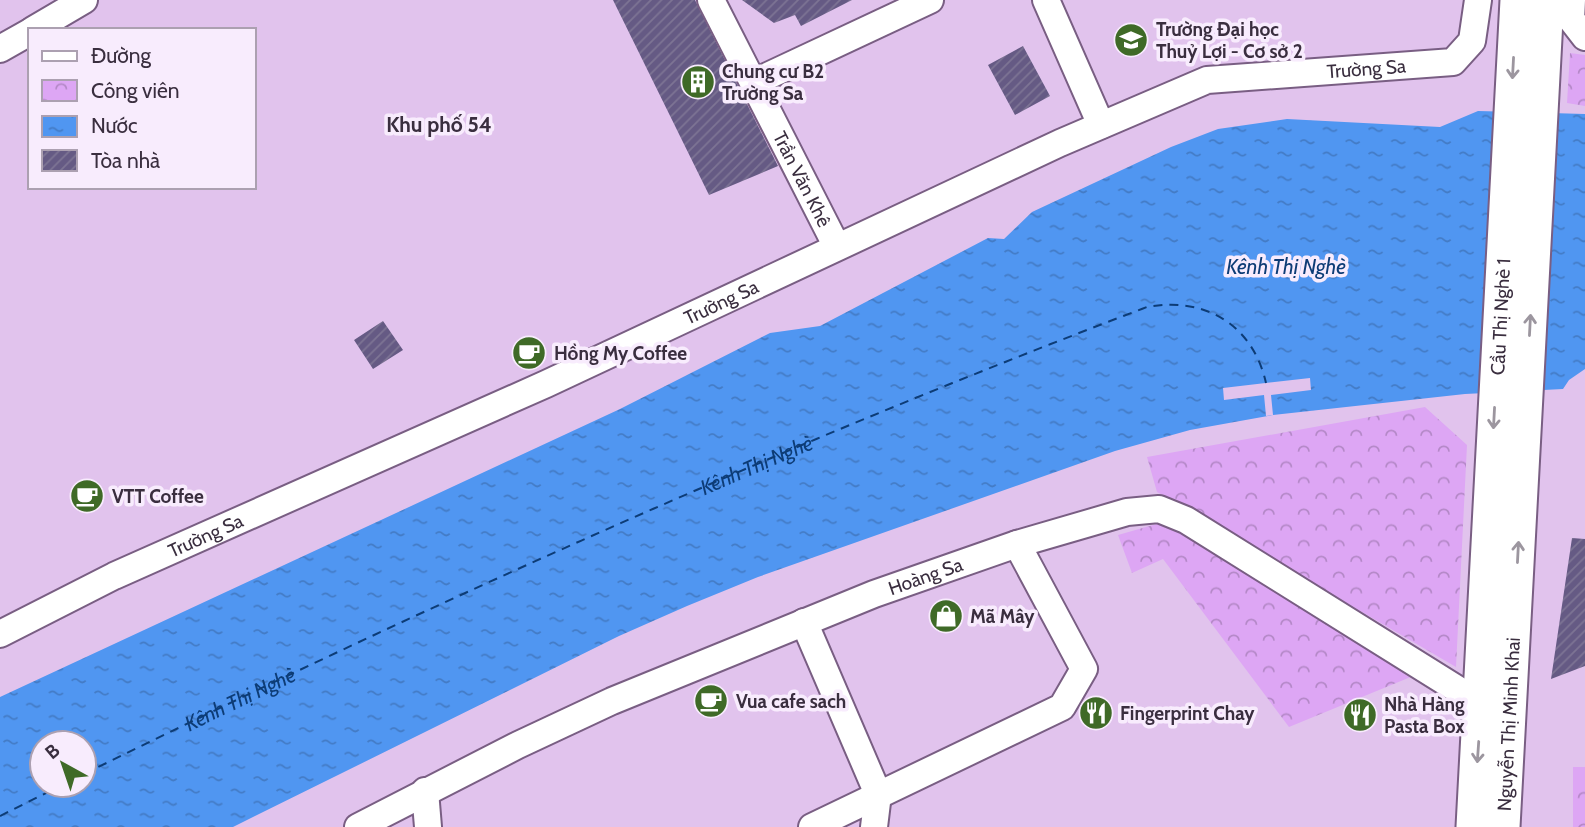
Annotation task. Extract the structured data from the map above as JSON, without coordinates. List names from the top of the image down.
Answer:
{
  "streets": {
    "main road": ["Cầu Thị Nghè 1", "Nguyễn Thị Minh Khai"],
    "street": ["Trường Sa", "Trần Văn Khê", "Hoàng Sa"]
  },
  "crossings": [
    ["Trường Sa", "Trần Văn Khê"],
    ["Cầu Thị Nghè 1", "Nguyễn Thị Minh Khai"],
    ["Hoàng Sa", "Nguyễn Thị Minh Khai"]
  ],
  "districts": ["Khu phố 54"],
  "water": ["Kênh Thị Nghè"],
  "places": {
    "school or university": ["Trường Đại học Thuỷ Lợi - Cơ sở 2"],
    "building": ["Chung cư B2 Trường Sa"],
    "cafe": ["Hồng My Coffee", "VTT Coffee", "Vua cafe sach"],
    "shop": ["Mã Mây"],
    "restaurant": ["Fingerprint Chay", "Nhà Hàng Pasta Box"]
  },
  "legend": [
    "Đường",
    "Công viên",
    "Nước",
    "Tòa nhà"
  ],
  "north": "top left"
}
